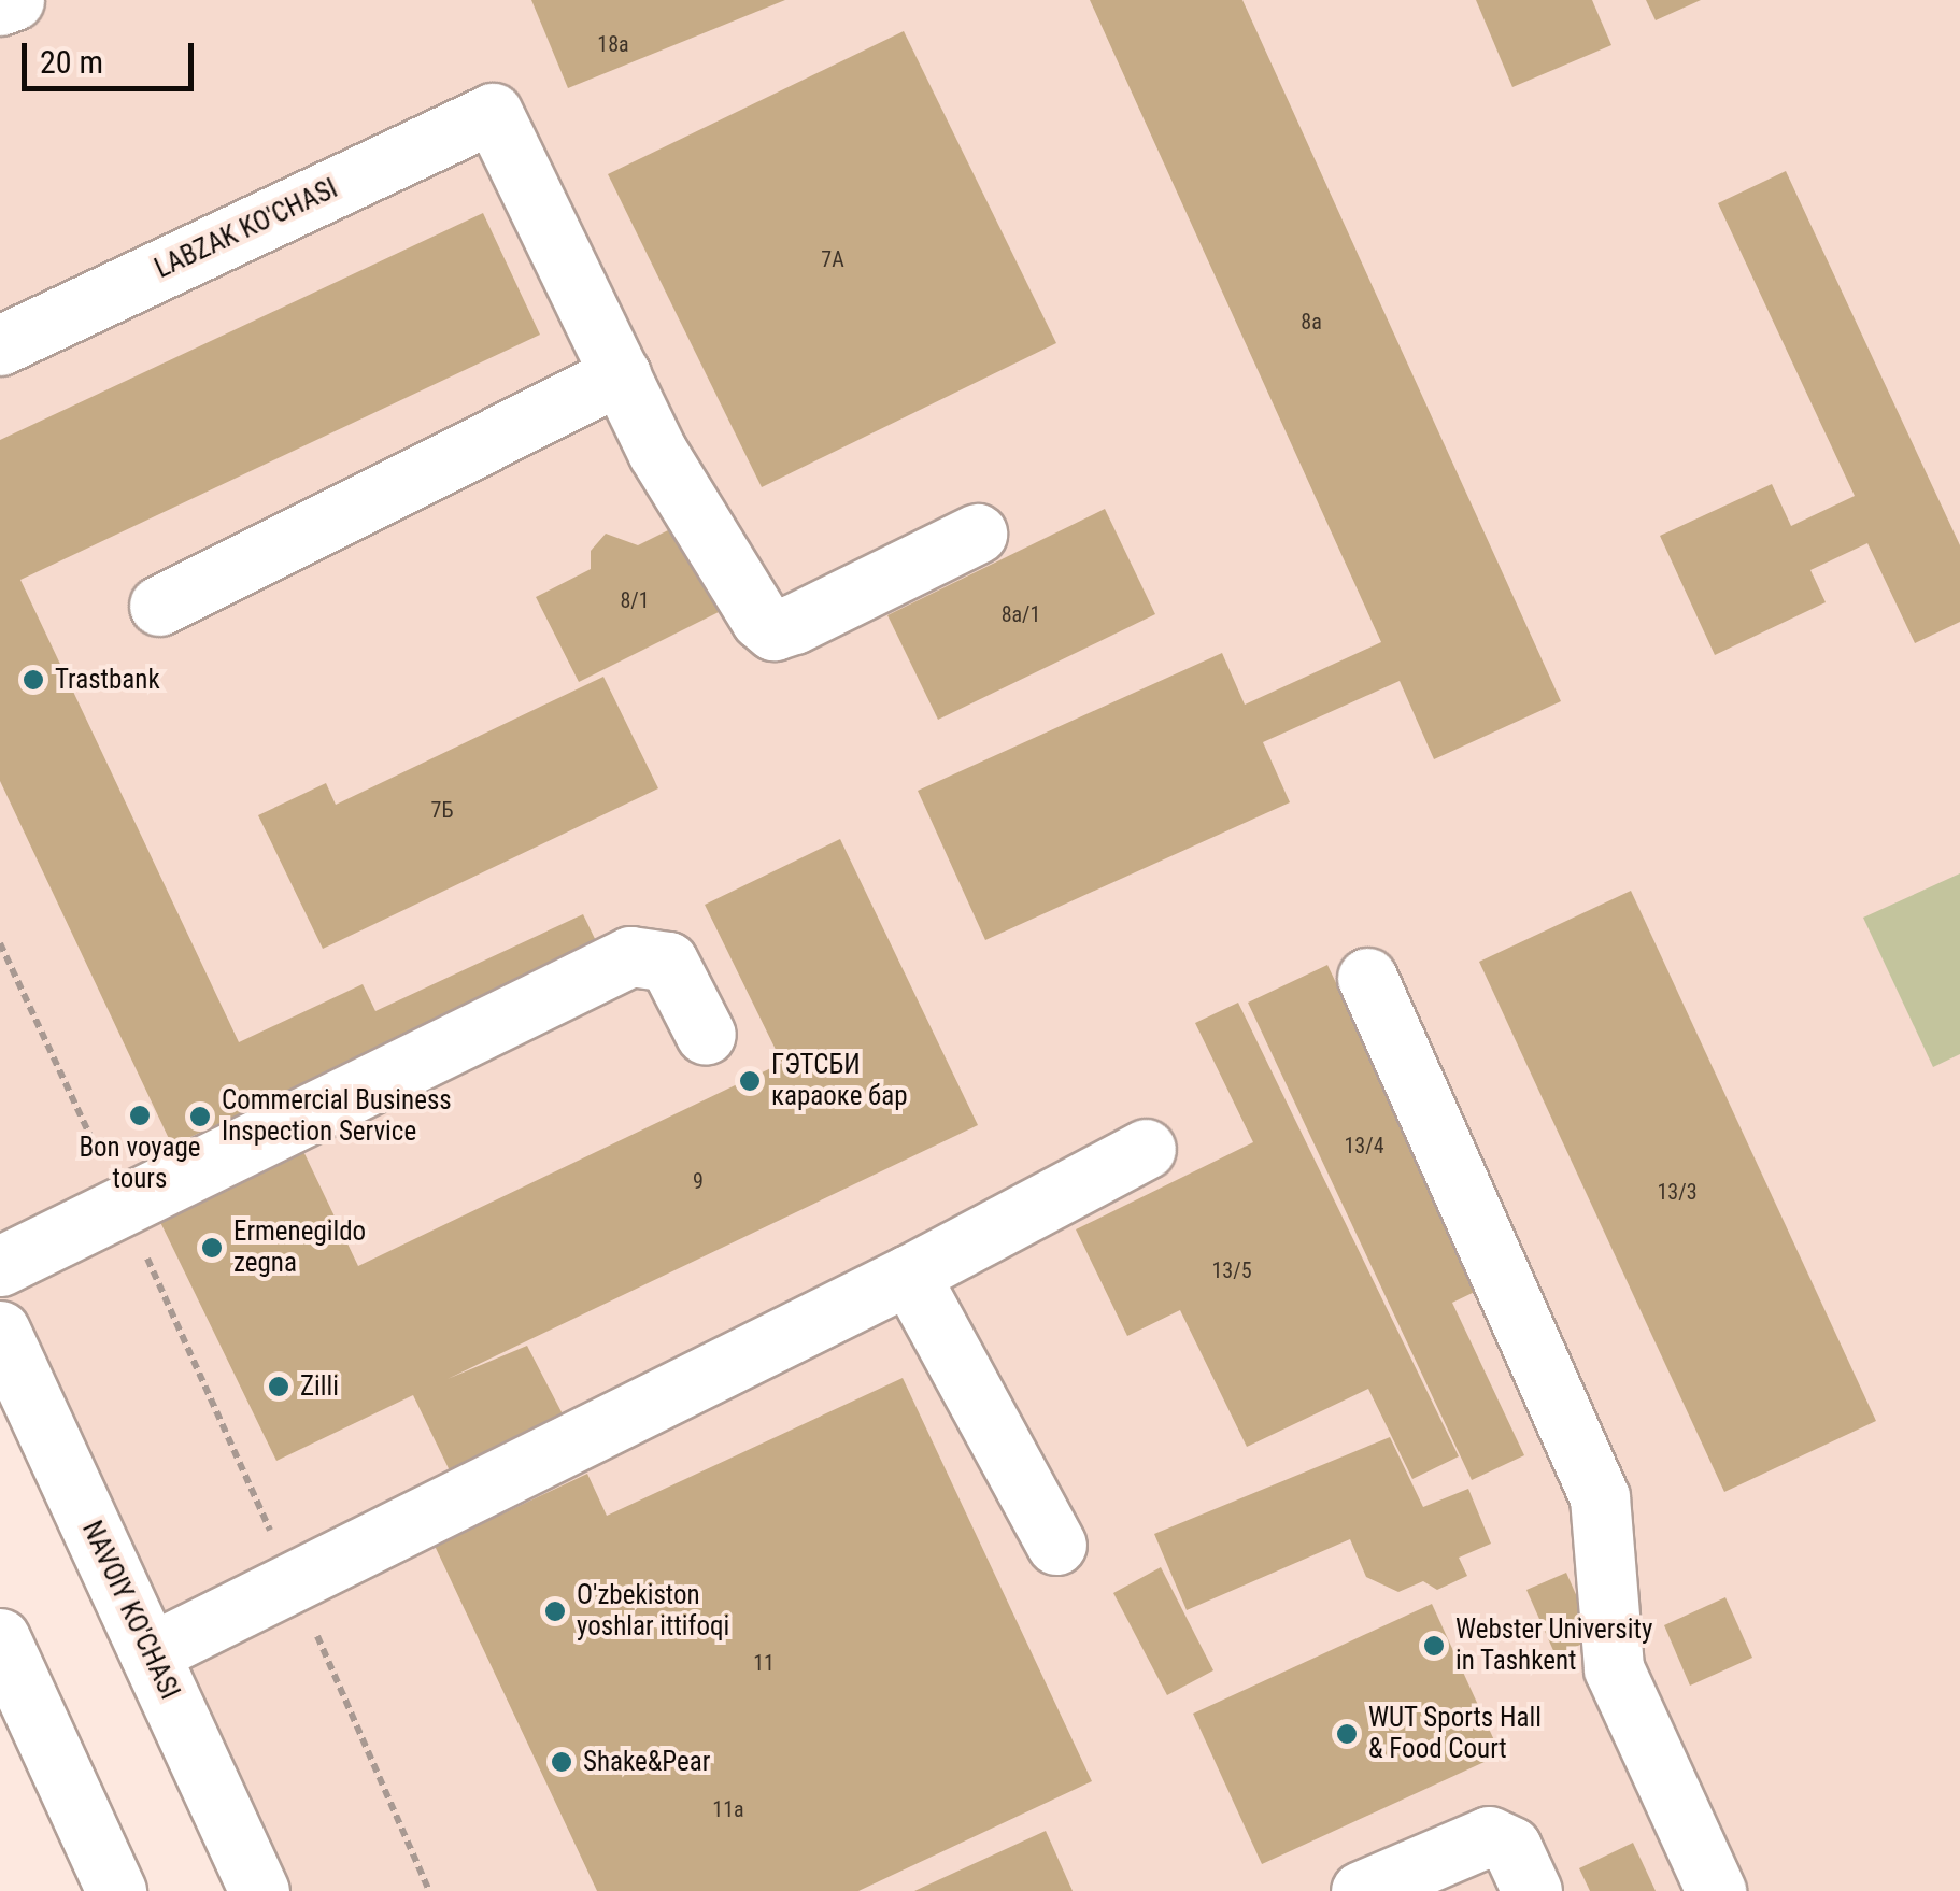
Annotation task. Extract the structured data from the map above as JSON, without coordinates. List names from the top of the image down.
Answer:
{
  "streets": {
    "main road": ["LABZAK KO'CHASI", "NAVOIY KO'CHASI"]
  },
  "places": [
    "Trastbank",
    "ГЭТСБИ караоке бар",
    "Bon voyage tours",
    "Commercial Business Inspection Service",
    "Ermenegildo zegna",
    "Zilli",
    "O'zbekiston yoshlar ittifoqi",
    "Webster University in Tashkent",
    "WUT Sports Hall & Food Court",
    "Shake&Pear"
  ],
  "house_numbers": [
    "18a",
    "7A",
    "8a",
    "8/1",
    "8a/1",
    "7Б",
    "13/4",
    "9",
    "13/3",
    "13/5",
    "11",
    "11а"
  ],
  "scale_bar": "20 m"
}
